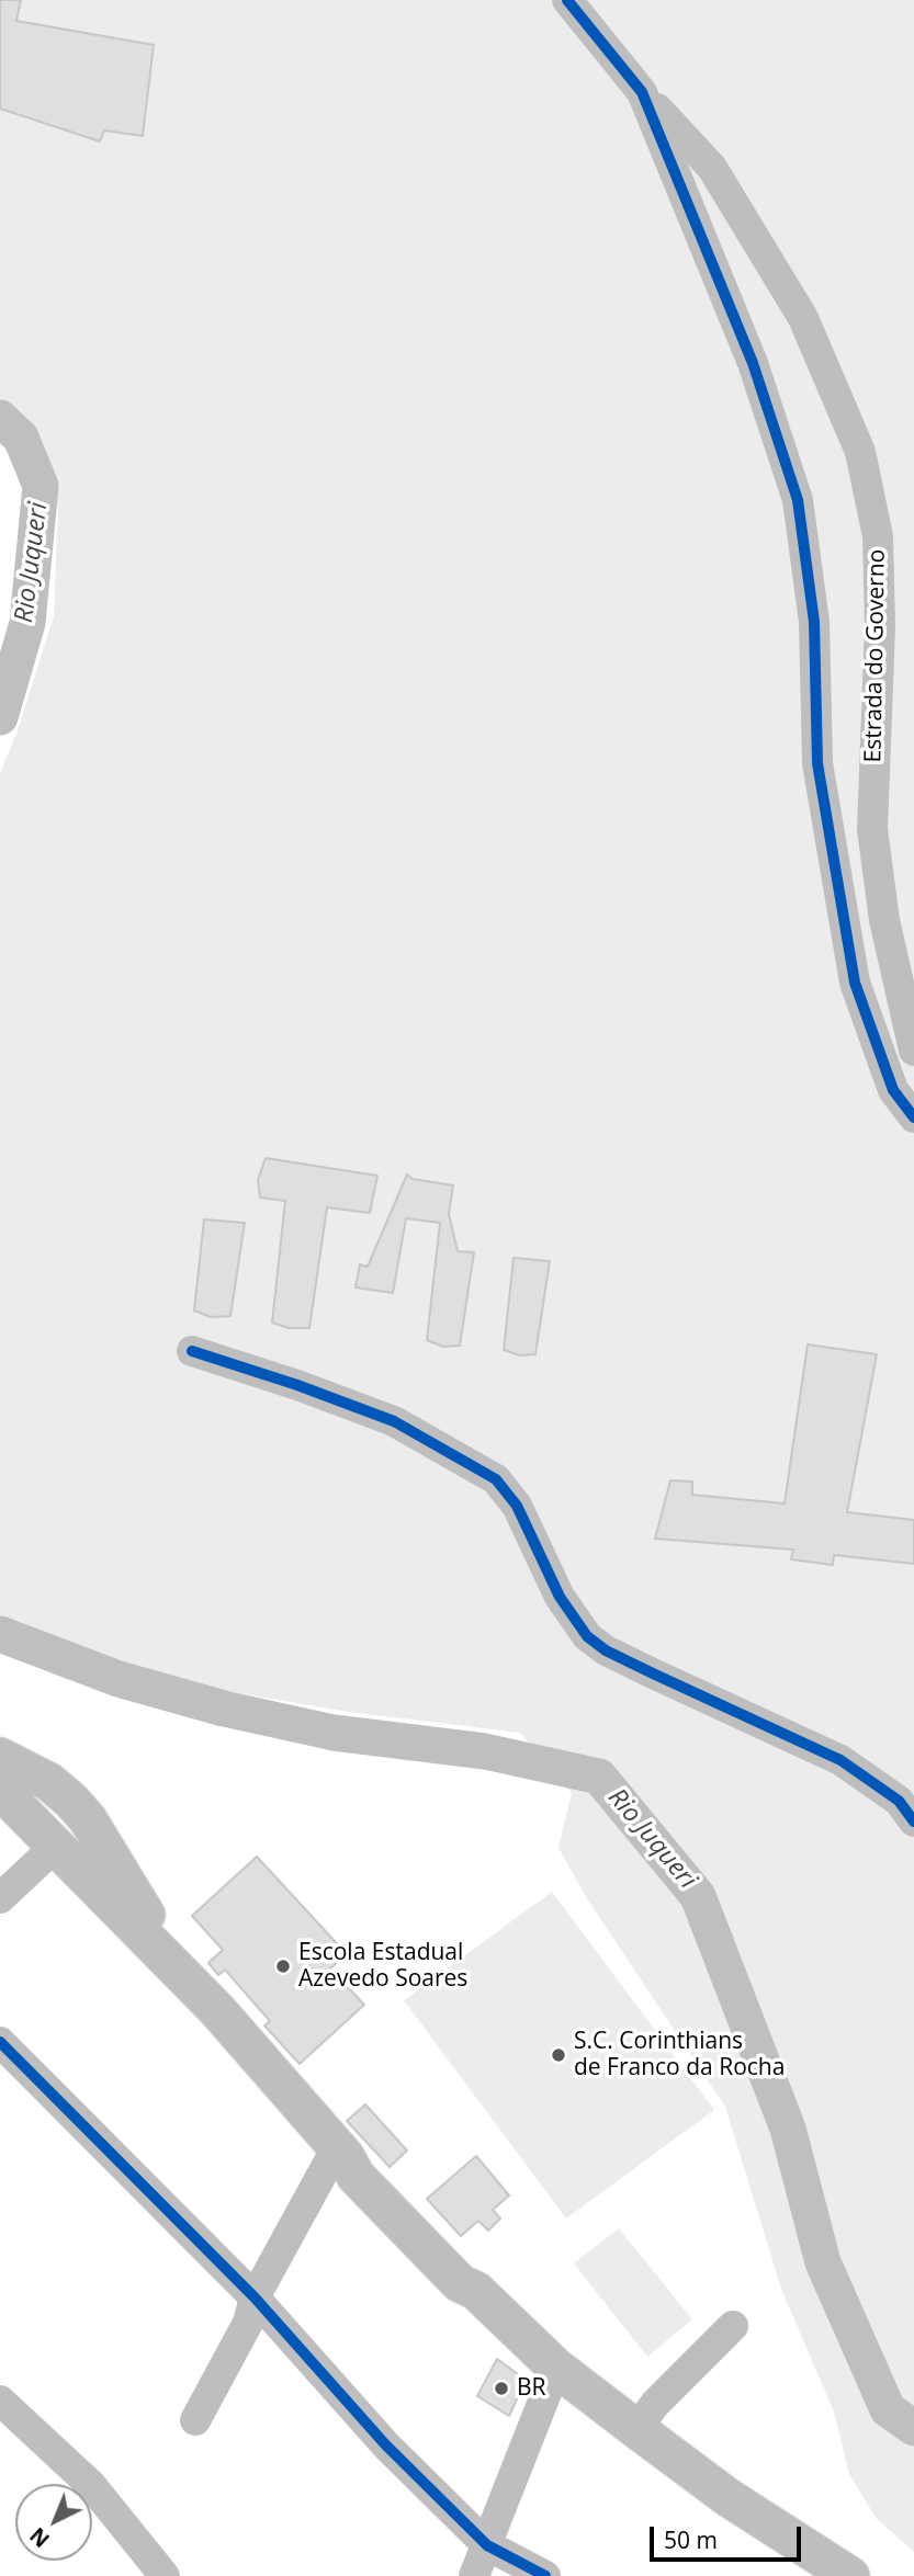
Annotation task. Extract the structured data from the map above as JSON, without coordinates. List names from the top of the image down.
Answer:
{
  "streets": {
    "street": ["Estrada do Governo"]
  },
  "water": ["Rio Juqueri"],
  "places": ["Escola Estadual Azevedo Soares", "S.C. Corinthians de Franco da Rocha", "BR"],
  "scale_bar": "50 m",
  "north": "bottom left"
}
